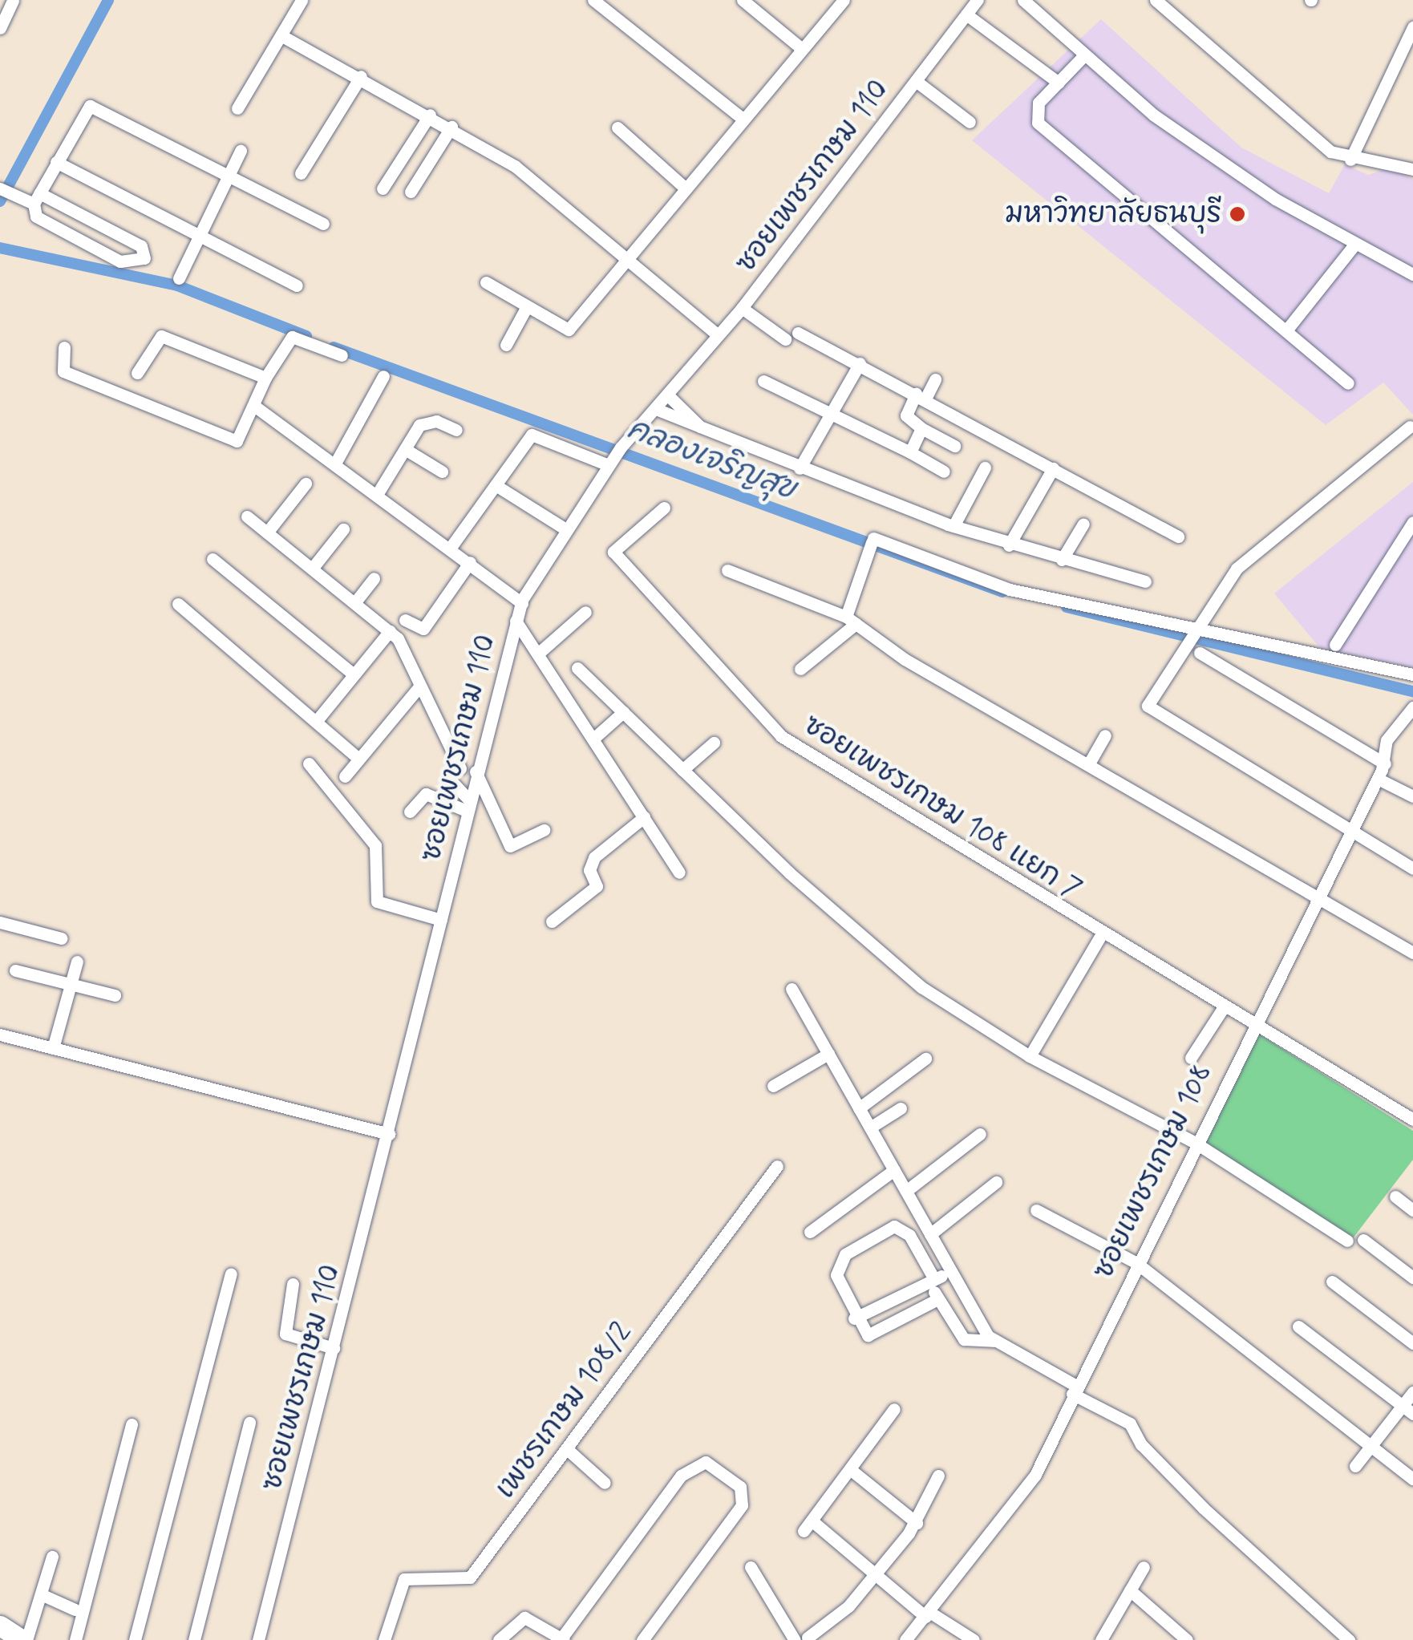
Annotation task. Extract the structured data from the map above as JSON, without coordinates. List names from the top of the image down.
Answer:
{
  "streets": {
    "street": [
      "ซอยเพชรเกษม 110",
      "ซอยเพชรเกษม 108 แยก 7",
      "ซอยเพชรเกษม 108",
      "เพชรเกษม 108/2"
    ]
  },
  "water": ["คลองเจริญสุข"],
  "places": ["มหาวิทยาลัยธนบุรี"]
}
